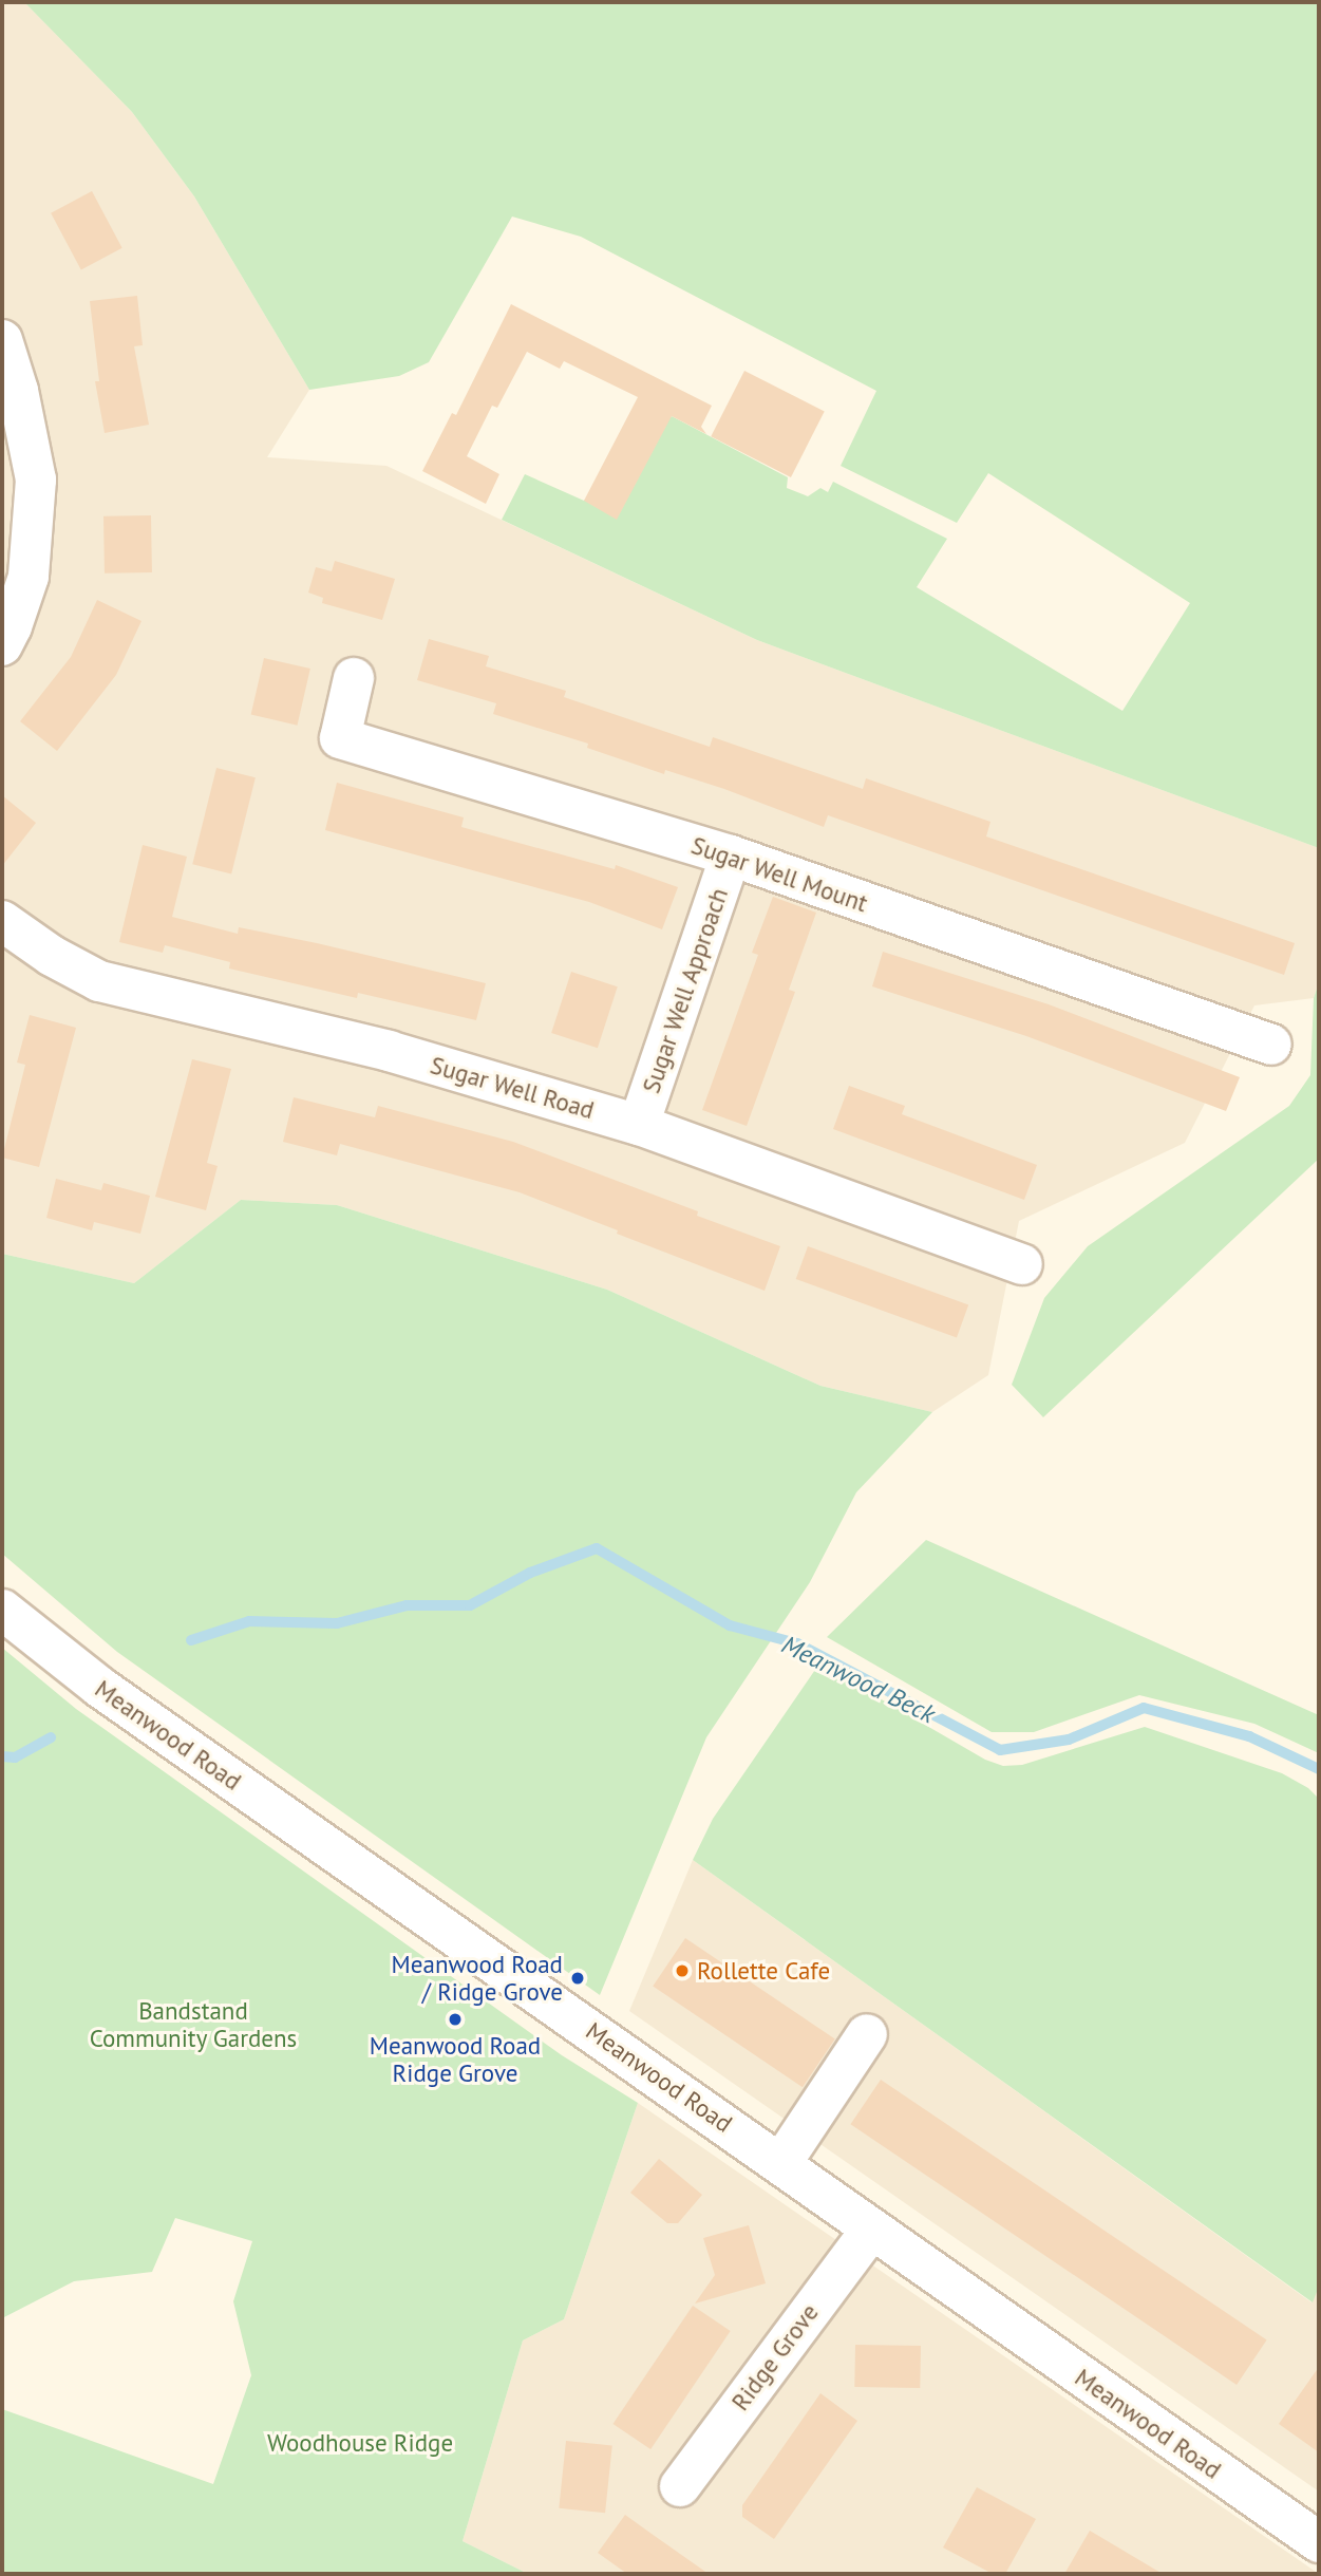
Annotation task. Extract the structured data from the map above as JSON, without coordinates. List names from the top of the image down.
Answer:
{
  "streets": {
    "street": [
      "Sugar Well Mount",
      "Sugar Well Approach",
      "Sugar Well Road",
      "Meanwood Road",
      "Ridge Grove"
    ]
  },
  "crossings": [
    ["Sugar Well Mount", "Sugar Well Approach"],
    ["Sugar Well Approach", "Sugar Well Road"],
    ["Meanwood Road", "Ridge Grove"]
  ],
  "water": ["Meanwood Beck"],
  "parks": ["Bandstand Community Gardens", "Woodhouse Ridge"],
  "places": ["Rollette Cafe", "Meanwood Road / Ridge Grove", "Meanwood Road Ridge Grove"]
}
